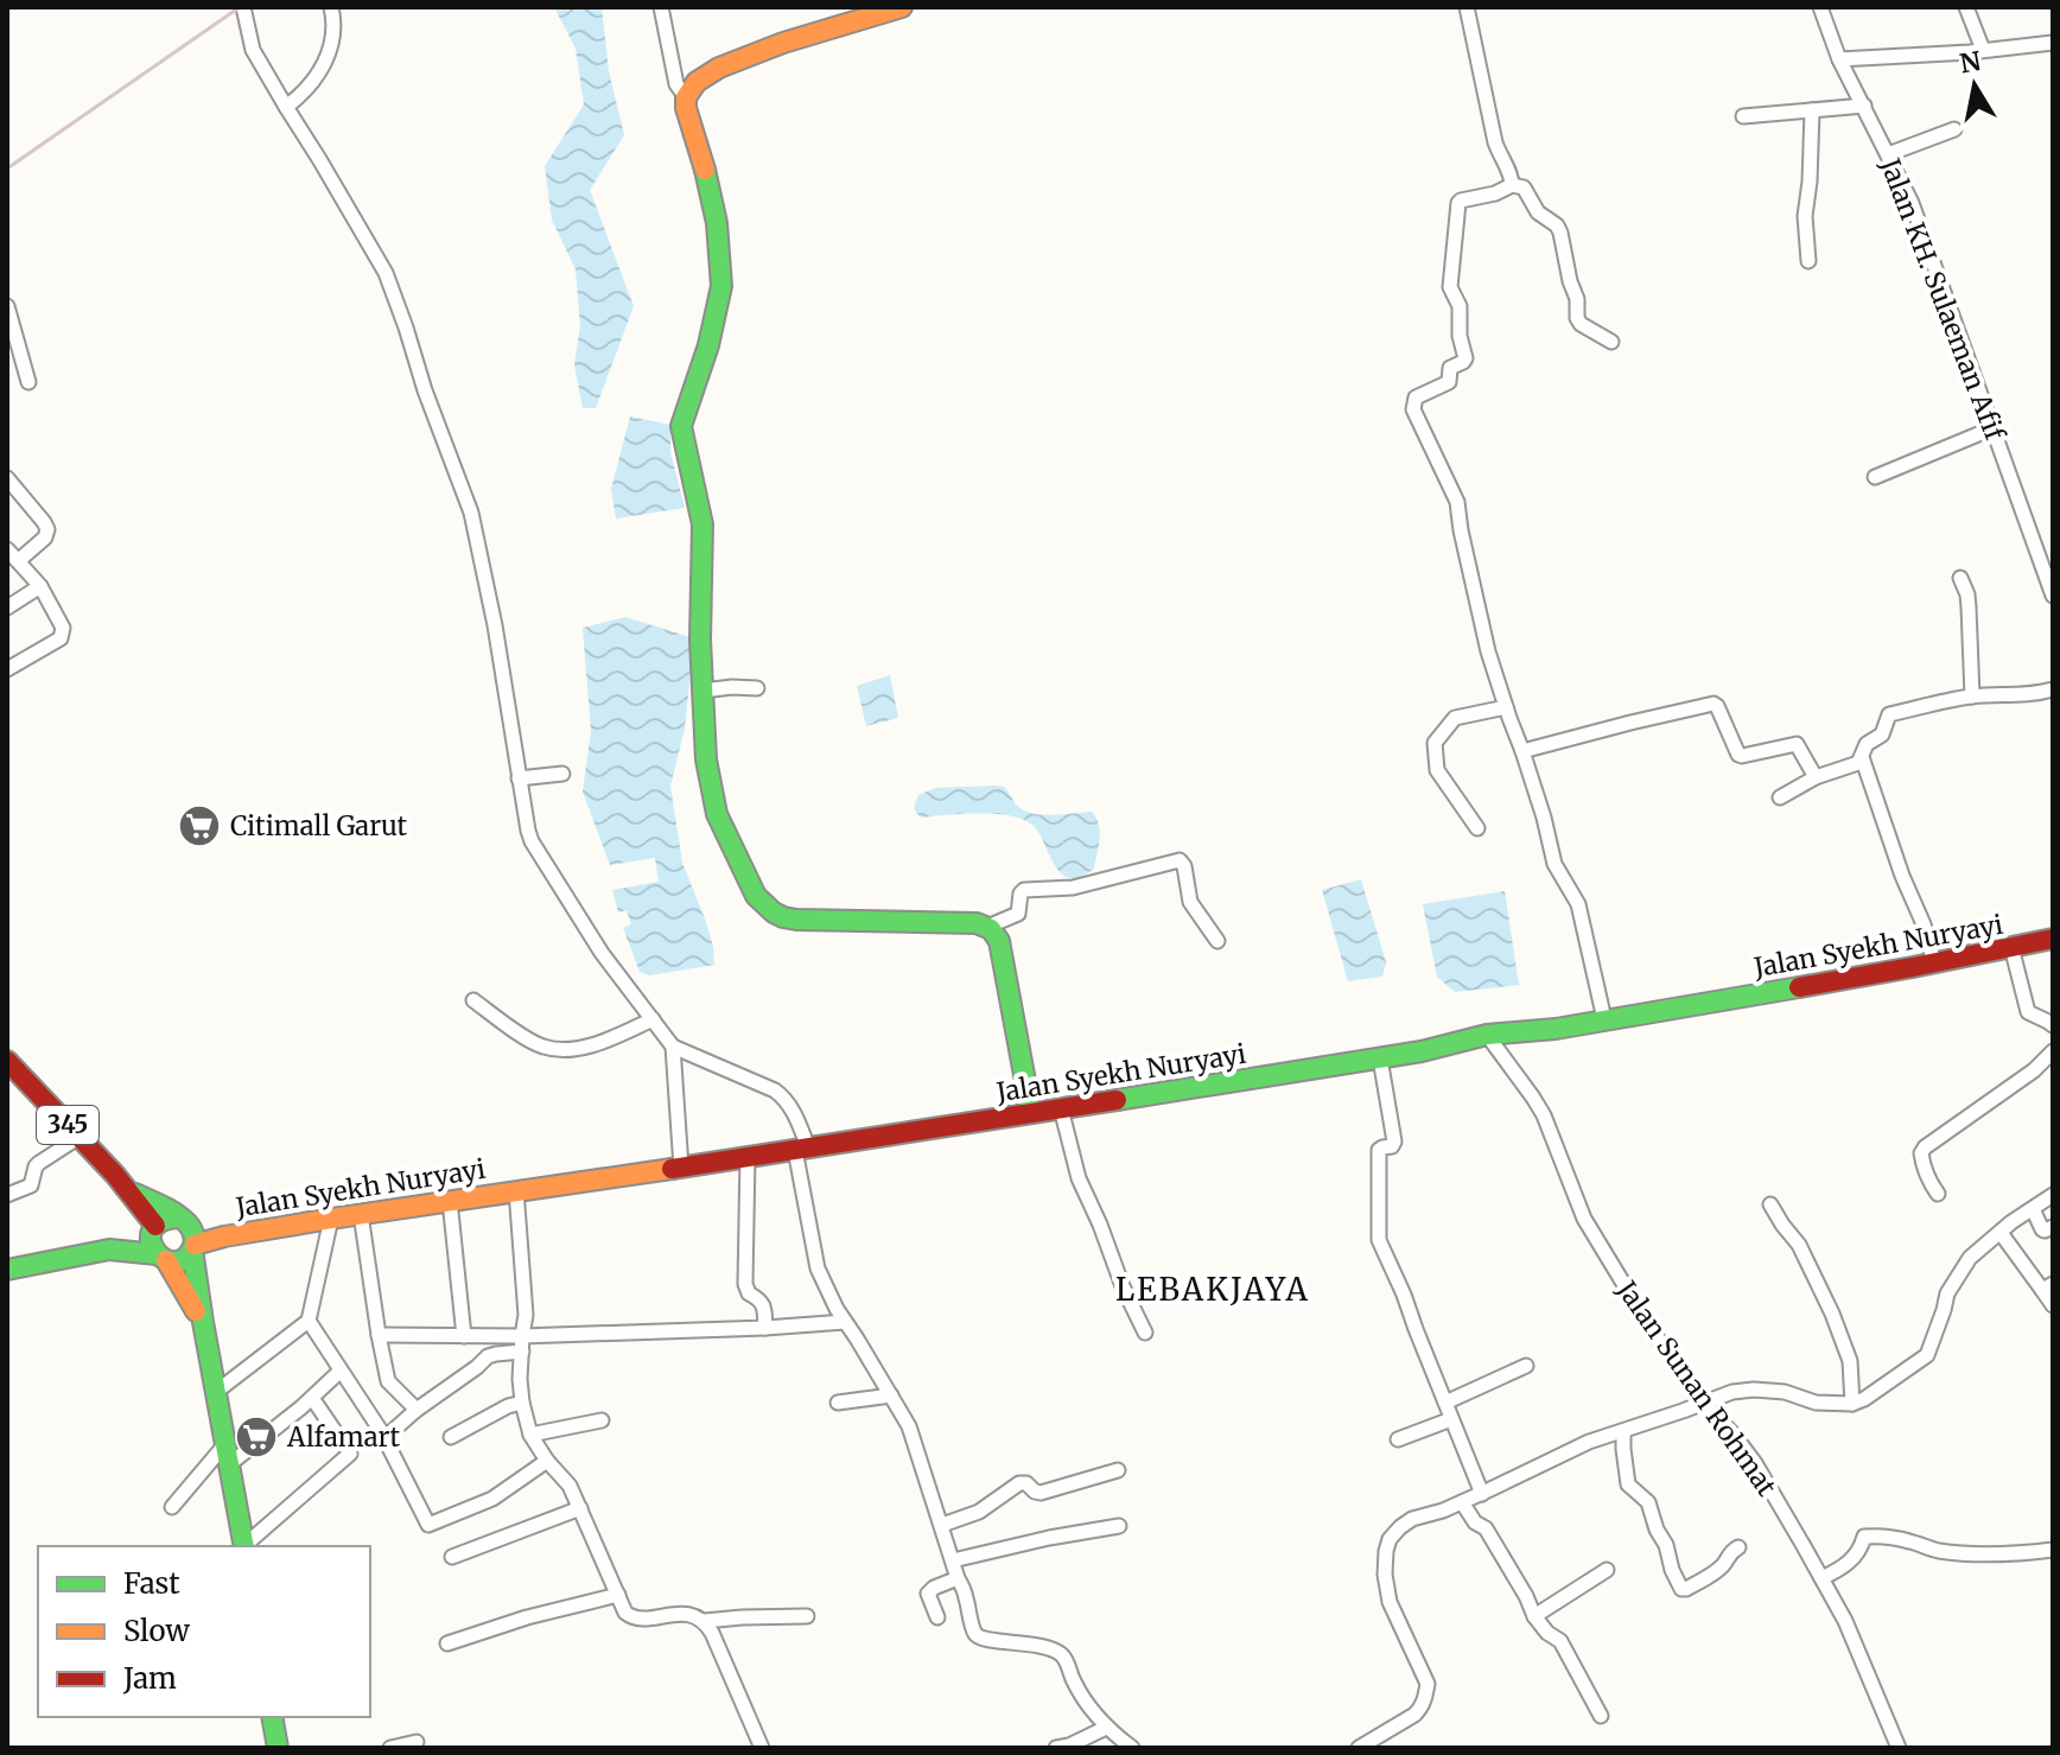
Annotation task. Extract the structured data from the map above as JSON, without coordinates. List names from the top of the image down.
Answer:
{
  "streets": {
    "main road": ["Jalan Syekh Nuryayi", "345"],
    "street": ["Jalan KH. Sulaeman Afif", "Jalan Sunan Rohmat"]
  },
  "crossings": [
    ["Jalan Syekh Nuryayi", "345"],
    ["Jalan Syekh Nuryayi", "Jalan Sunan Rohmat"]
  ],
  "districts": ["LEBAKJAYA"],
  "places": {
    "supermarket": ["Citimall Garut", "Alfamart"]
  },
  "legend": ["Fast", "Slow", "Jam"],
  "north": "top"
}
